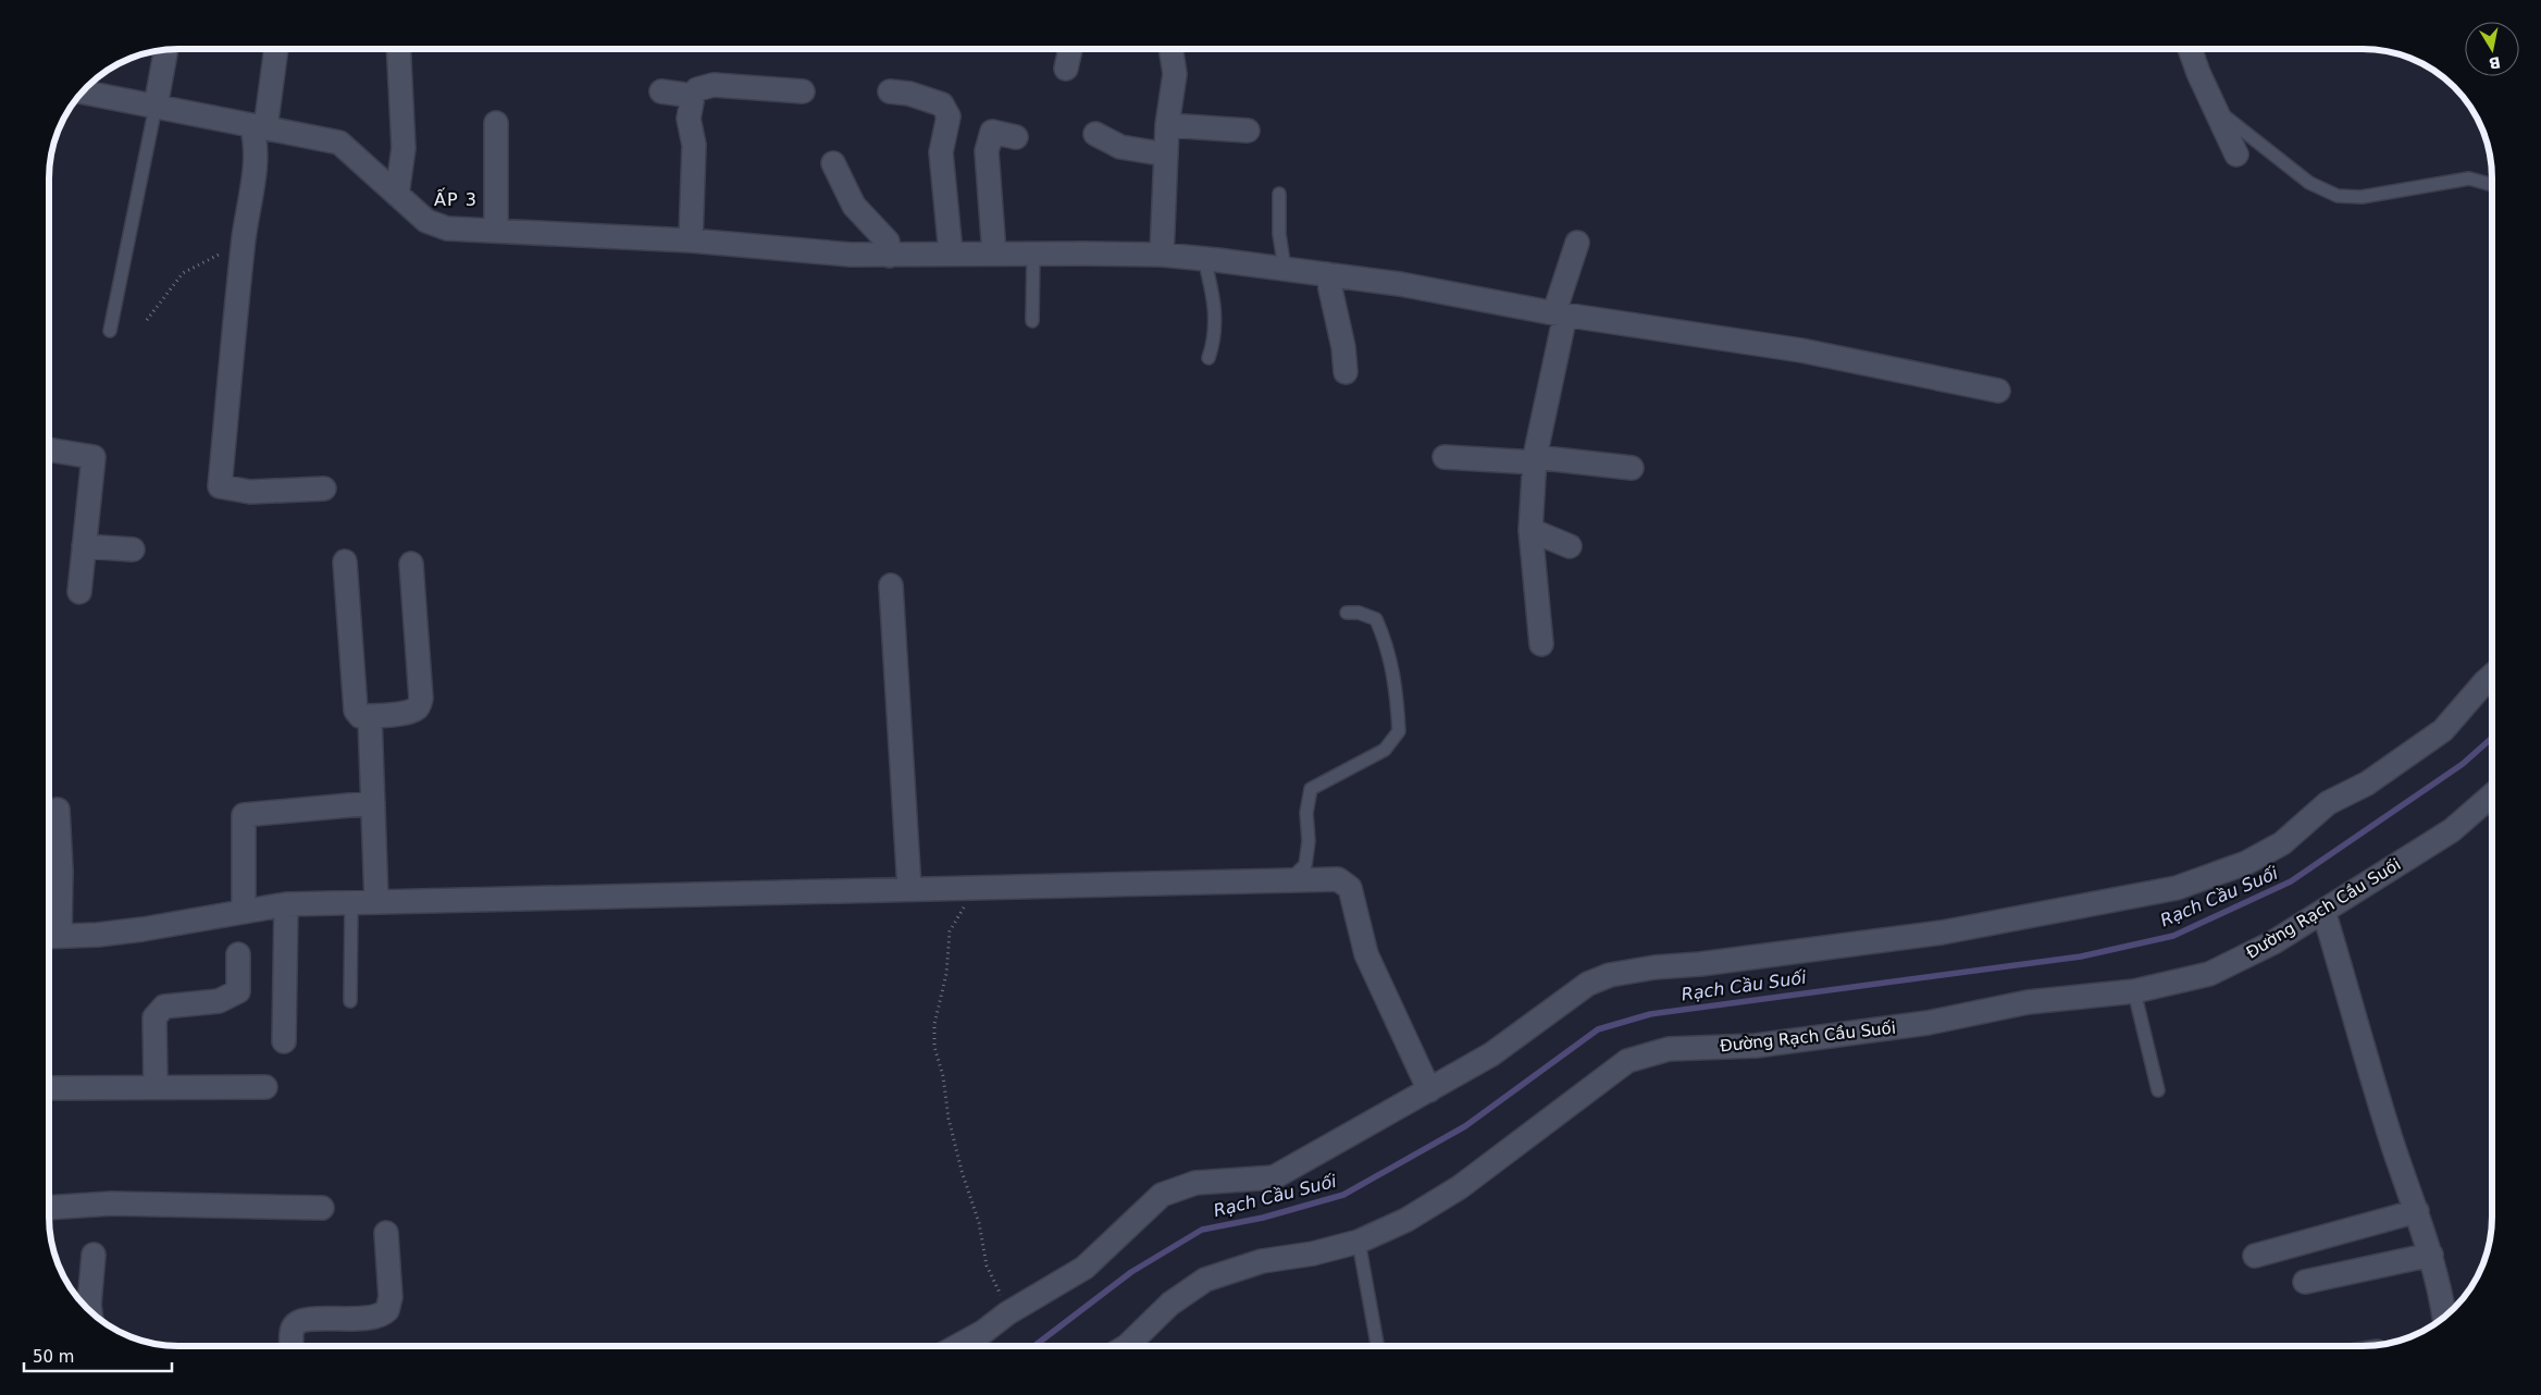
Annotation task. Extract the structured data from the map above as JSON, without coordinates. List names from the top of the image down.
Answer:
{
  "streets": {
    "street": ["Đường Rạch Cầu Suối"]
  },
  "districts": ["ẤP 3"],
  "water": ["Rạch Cầu Suối"],
  "scale_bar": "50 m",
  "north": "bottom"
}
